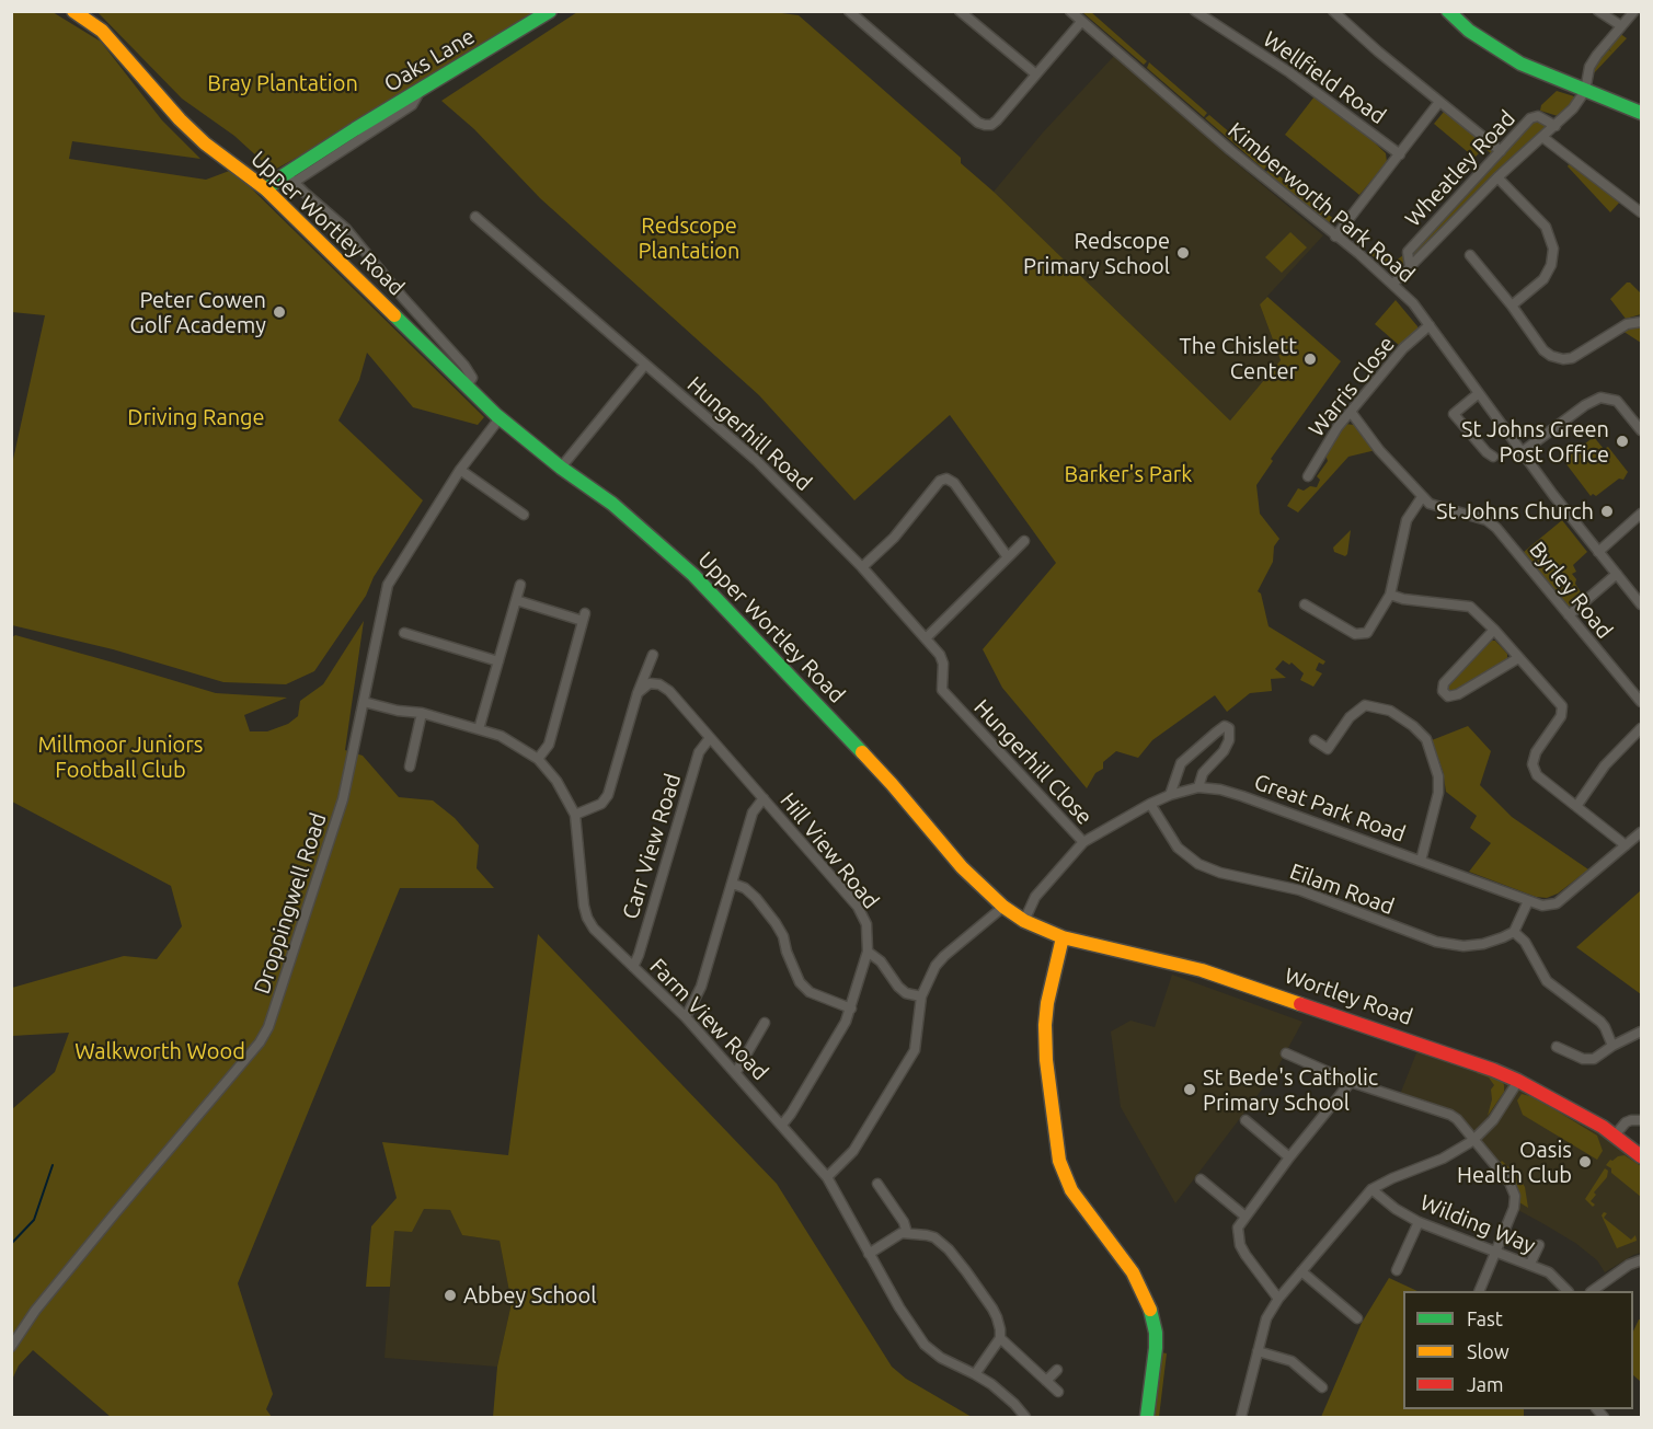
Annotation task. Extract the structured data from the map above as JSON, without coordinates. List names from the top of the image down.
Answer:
{
  "streets": {
    "main road": ["Oaks Lane", "Upper Wortley Road", "Wortley Road"],
    "street": [
      "Wellfield Road",
      "Wheatley Road",
      "Kimberworth Park Road",
      "Warris Close",
      "Hungerhill Road",
      "Byrley Road",
      "Hungerhill Close",
      "Great Park Road",
      "Carr View Road",
      "Hill View Road",
      "Eilam Road",
      "Droppingwell Road",
      "Farm View Road",
      "Wilding Way"
    ]
  },
  "crossings": [
    ["Oaks Lane", "Upper Wortley Road"],
    ["Wheatley Road", "Kimberworth Park Road"],
    ["Kimberworth Park Road", "Warris Close"],
    ["Upper Wortley Road", "Great Park Road"],
    ["Upper Wortley Road", "Droppingwell Road"],
    ["Upper Wortley Road", "Wortley Road"],
    ["Warris Close", "Byrley Road"],
    ["Hungerhill Road", "Hungerhill Close"],
    ["Hungerhill Close", "Great Park Road"],
    ["Great Park Road", "Eilam Road"],
    ["Great Park Road", "Wortley Road"],
    ["Carr View Road", "Hill View Road"],
    ["Carr View Road", "Farm View Road"],
    ["Hill View Road", "Farm View Road"],
    ["Droppingwell Road", "Farm View Road"]
  ],
  "parks": [
    "Bray Plantation",
    "Redscope Plantation",
    "Driving Range",
    "Barker's Park",
    "Millmoor Juniors Football Club",
    "Walkworth Wood"
  ],
  "places": [
    "Redscope Primary School",
    "Peter Cowen Golf Academy",
    "The Chislett Center",
    "St Johns Green Post Office",
    "St Johns Church",
    "St Bede's Catholic Primary School",
    "Oasis Health Club",
    "Abbey School"
  ],
  "legend": ["Fast", "Slow", "Jam"]
}
